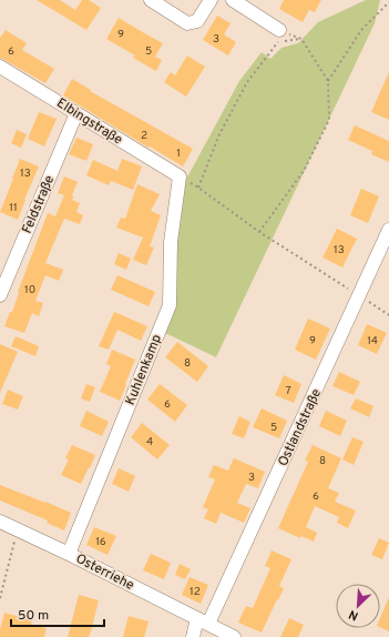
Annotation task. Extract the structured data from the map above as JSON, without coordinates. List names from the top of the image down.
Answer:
{
  "streets": {
    "street": [
      "Elbingstraße",
      "Feldstraße",
      "Kuhlenkamp",
      "Ostlandstraße",
      "Osterriehe"
    ]
  },
  "crossings": [
    ["Elbingstraße", "Feldstraße"],
    ["Elbingstraße", "Kuhlenkamp"],
    ["Kuhlenkamp", "Osterriehe"],
    ["Ostlandstraße", "Osterriehe"]
  ],
  "house_numbers": [
    "9",
    "3",
    "6",
    "5",
    "2",
    "1",
    "13",
    "11",
    "13",
    "10",
    "9",
    "14",
    "8",
    "7",
    "6",
    "5",
    "4",
    "8",
    "3",
    "6",
    "16",
    "12"
  ],
  "scale_bar": "50 m",
  "north": "bottom left"
}
